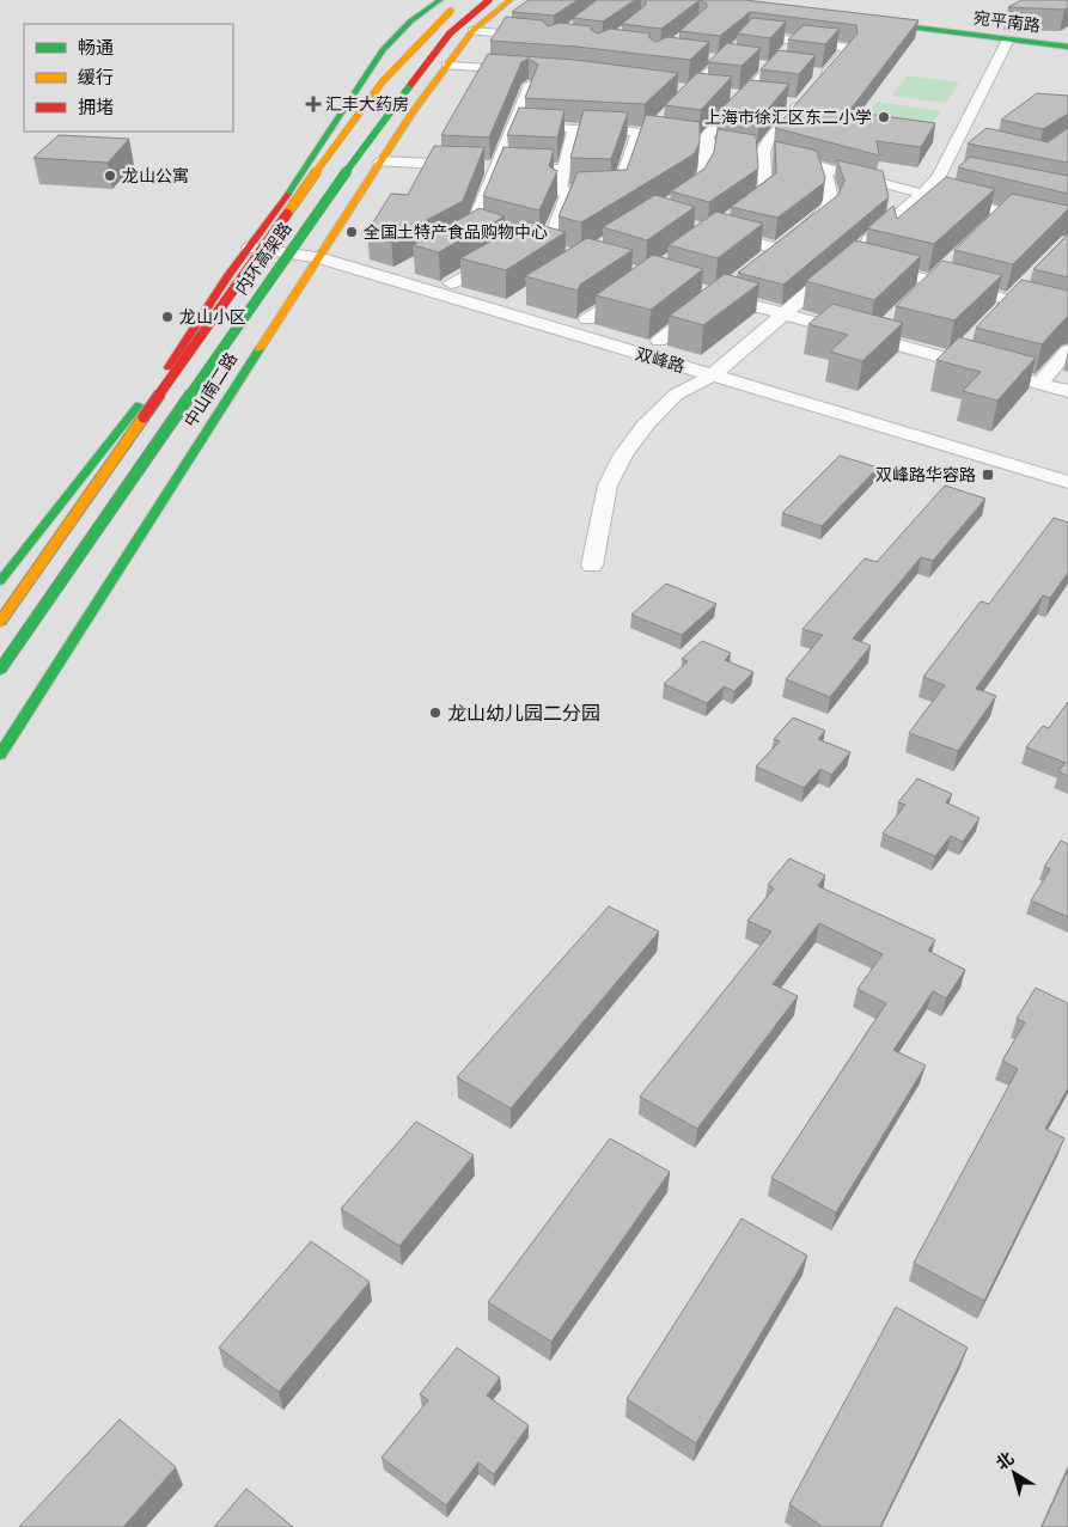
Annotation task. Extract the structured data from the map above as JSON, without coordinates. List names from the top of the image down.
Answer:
{
  "streets": {
    "main road": ["宛平南路", "内环高架路", "中山南二路"],
    "street": ["双峰路"]
  },
  "crossings": [
    ["双峰路", "中山南二路"]
  ],
  "places": {
    "health": ["汇丰大药房"],
    "other": [
      "上海市徐汇区东二小学",
      "龙山公寓",
      "全国土特产食品购物中心",
      "龙山小区",
      "龙山幼儿园二分园"
    ],
    "transit": ["双峰路华容路"]
  },
  "legend": ["畅通", "缓行", "拥堵"],
  "north": "top left"
}
